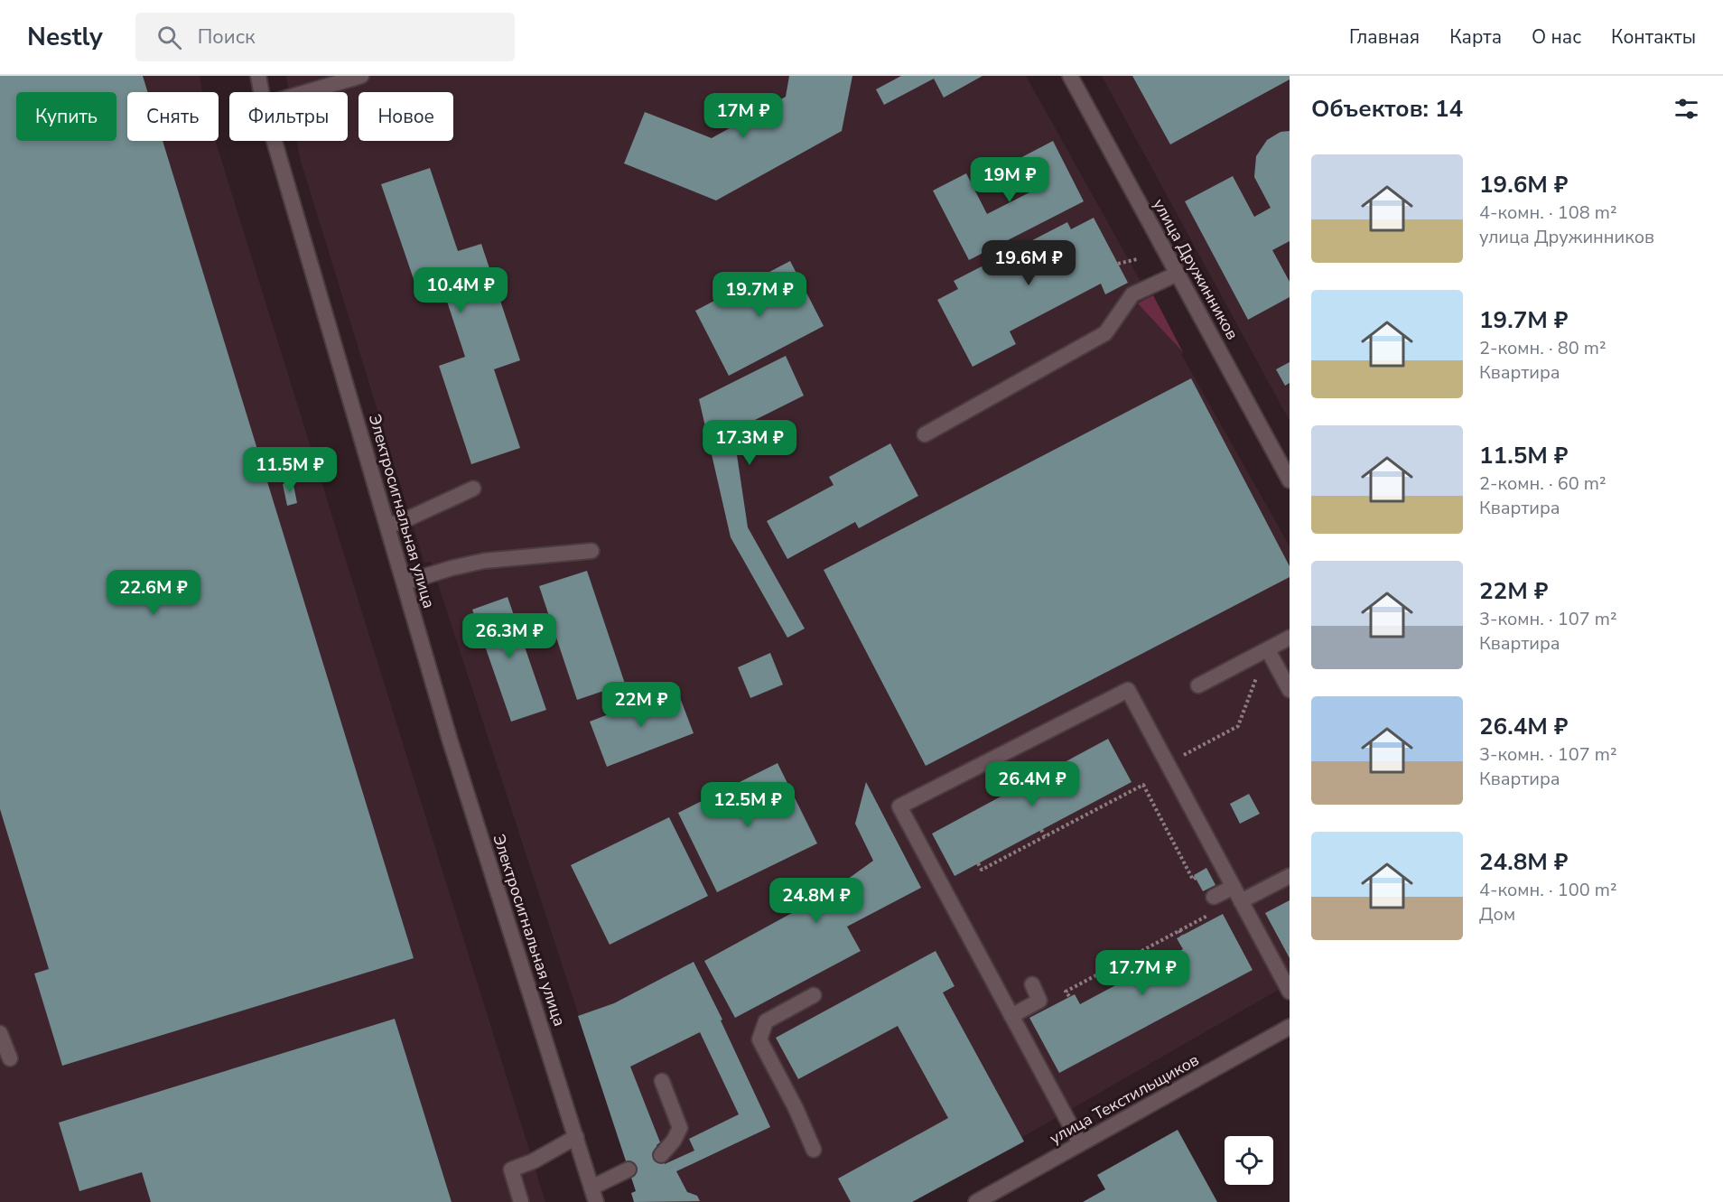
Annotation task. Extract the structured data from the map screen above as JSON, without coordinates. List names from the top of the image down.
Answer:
{
  "streets": {
    "street": ["улица Дружинников", "Электросигнальная улица", "улица Текстильщиков"]
  },
  "page": {
    "header": "Nestly",
    "search": "Поиск",
    "nav": [
      "Главная",
      "Карта",
      "О нас",
      "Контакты"
    ],
    "heading": "Объектов: 14",
    "chip": [
      "Купить",
      "Снять",
      "Фильтры",
      "Новое"
    ],
    "price": [
      "17M ₽",
      "19M ₽",
      "19.6M ₽",
      "10.4M ₽",
      "19.7M ₽",
      "17.3M ₽",
      "11.5M ₽",
      "22.6M ₽",
      "26.3M ₽",
      "22M ₽",
      "26.4M ₽",
      "12.5M ₽",
      "24.8M ₽",
      "17.7M ₽"
    ],
    "list": [
      {
        "name": "19.6M ₽",
        "note": "4-комн. · 108 m² · улица Дружинников"
      },
      {
        "name": "19.7M ₽",
        "note": "2-комн. · 80 m² · Квартира"
      },
      {
        "name": "11.5M ₽",
        "note": "2-комн. · 60 m² · Квартира"
      },
      {
        "name": "22M ₽",
        "note": "3-комн. · 107 m² · Квартира"
      },
      {
        "name": "26.4M ₽",
        "note": "3-комн. · 107 m² · Квартира"
      },
      {
        "name": "24.8M ₽",
        "note": "4-комн. · 100 m² · Дом"
      }
    ]
  }
}
